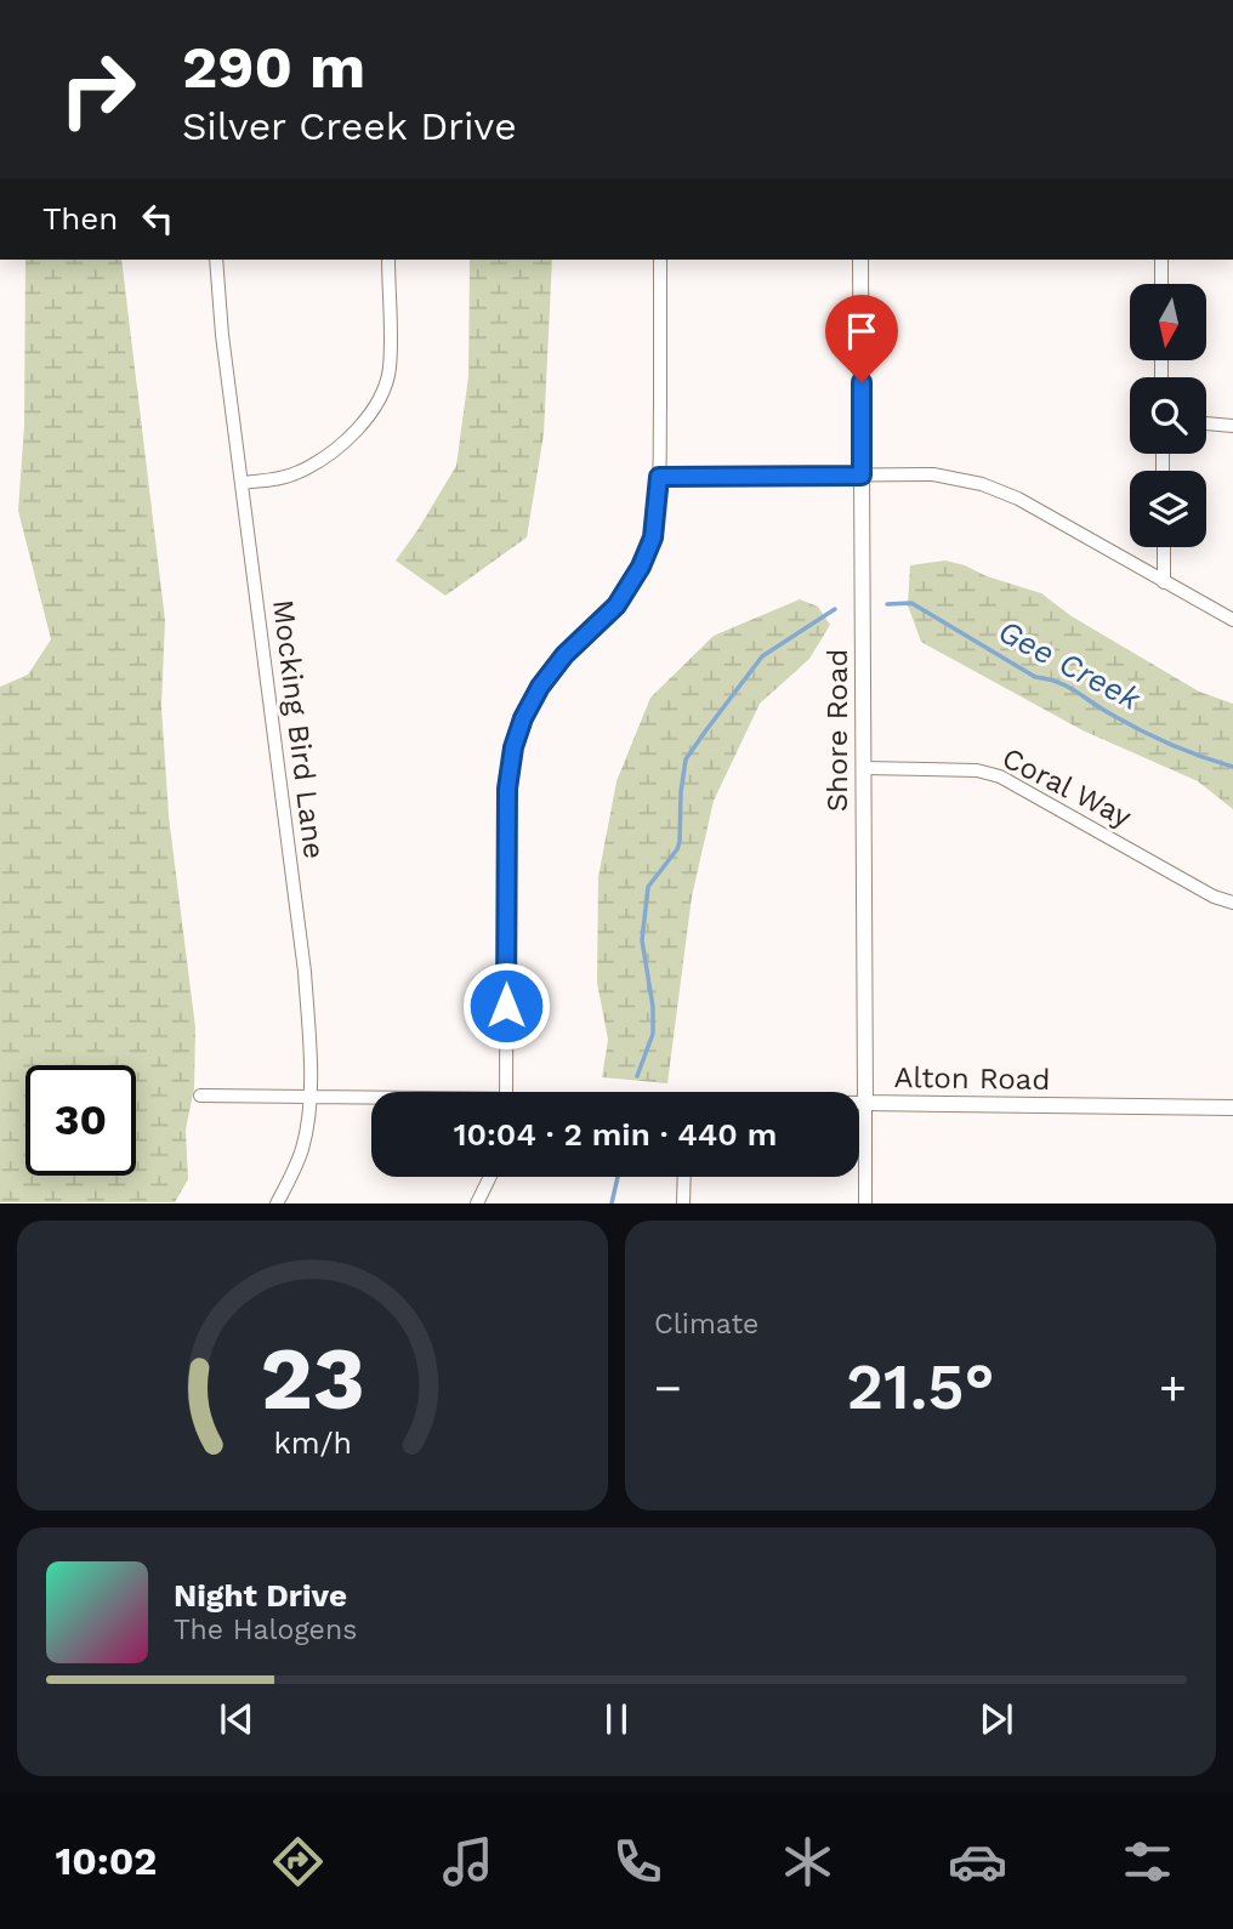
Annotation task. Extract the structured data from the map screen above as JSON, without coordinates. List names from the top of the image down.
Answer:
{
  "streets": {
    "street": [
      "Mocking Bird Lane",
      "Shore Road",
      "Coral Way",
      "Alton Road"
    ]
  },
  "crossings": [
    ["Mocking Bird Lane", "Alton Road"],
    ["Shore Road", "Coral Way"],
    ["Shore Road", "Alton Road"]
  ],
  "water": ["Gee Creek"],
  "north": "bottom",
  "page": {
    "turn": ["290 m", "Silver Creek Drive"],
    "then": "Then",
    "limit": "30",
    "trip": "10:04 · 2 min · 440 m",
    "tile": "Climate",
    "heat": ["−", "21.5°", "+"],
    "song": ["Night Drive", "The Halogens"],
    "tabs": "10:02",
    "gauge": ["23", "km/h"]
  }
}
